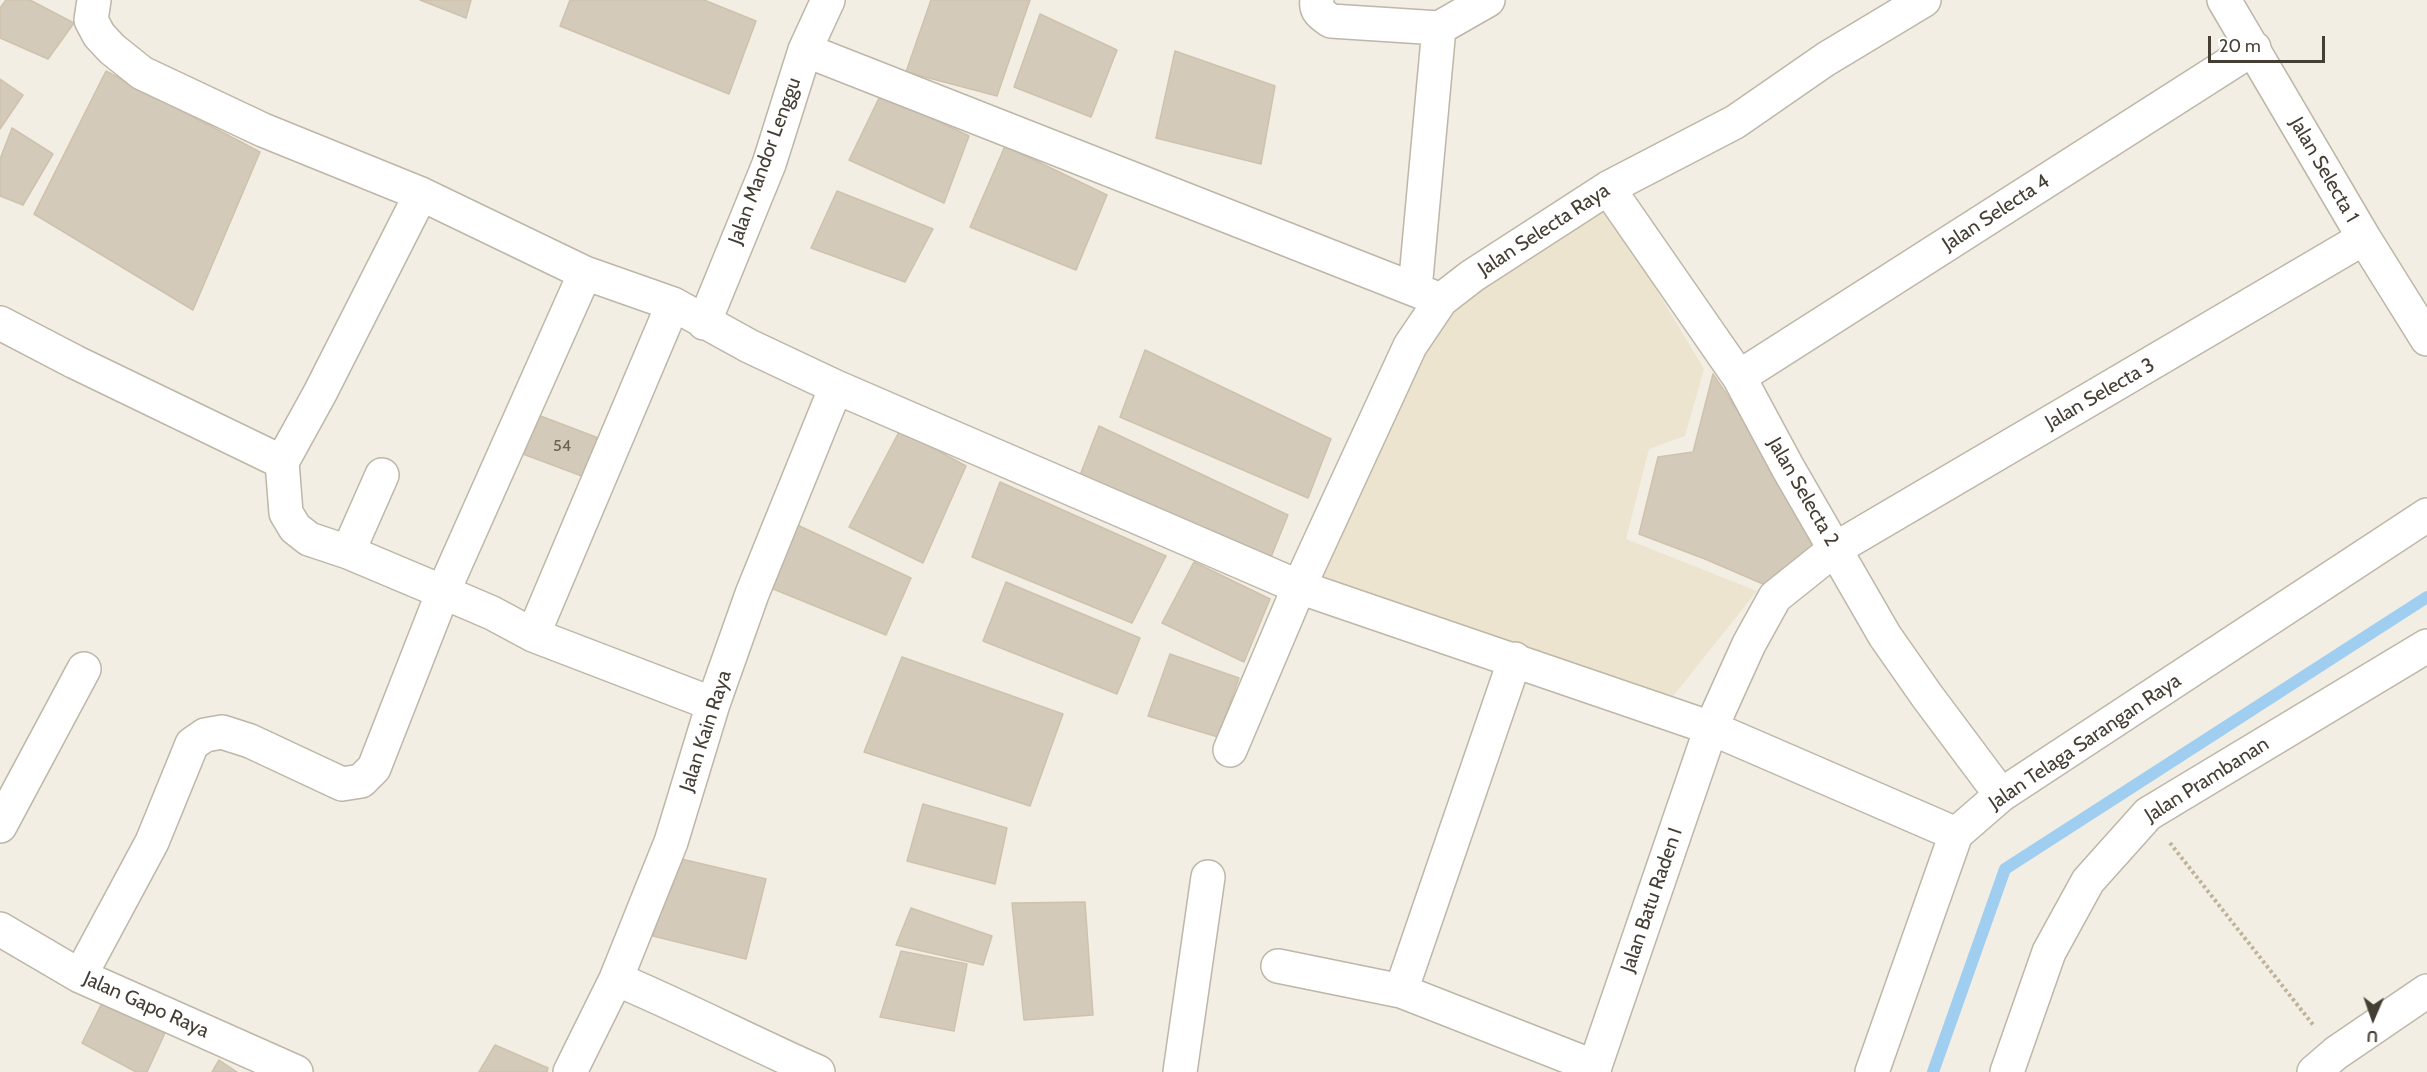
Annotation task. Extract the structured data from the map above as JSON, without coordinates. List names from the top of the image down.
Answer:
{
  "streets": {
    "street": [
      "Jalan Mandor Lenggu",
      "Jalan Selecta 1",
      "Jalan Selecta 4",
      "Jalan Selecta Raya",
      "Jalan Selecta 3",
      "Jalan Selecta 2",
      "Jalan Kain Raya",
      "Jalan Telaga Sarangan Raya",
      "Jalan Prambanan",
      "Jalan Batu Raden I",
      "Jalan Gapo Raya"
    ]
  },
  "crossings": [
    ["Jalan Selecta 1", "Jalan Selecta 4"],
    ["Jalan Selecta 1", "Jalan Selecta 3"],
    ["Jalan Selecta 4", "Jalan Selecta 2"],
    ["Jalan Selecta Raya", "Jalan Selecta 2"],
    ["Jalan Selecta 3", "Jalan Selecta 2"],
    ["Jalan Selecta 3", "Jalan Batu Raden I"],
    ["Jalan Selecta 2", "Jalan Telaga Sarangan Raya"]
  ],
  "house_numbers": ["54"],
  "scale_bar": "20 m",
  "north": "bottom"
}
